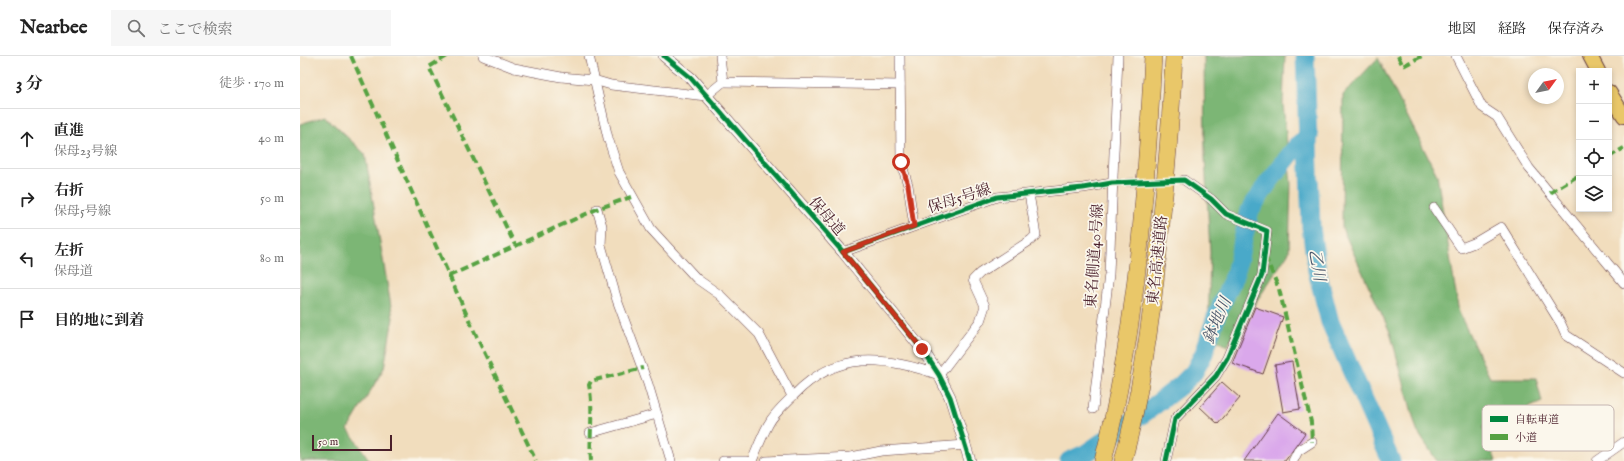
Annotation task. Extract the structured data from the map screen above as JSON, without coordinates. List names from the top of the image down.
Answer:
{
  "streets": {
    "highway": ["東名高速道路"],
    "street": ["保母5号線", "保母道", "東名側道40号線"]
  },
  "crossings": [
    ["保母5号線", "保母道"],
    ["保母5号線", "東名側道40号線"]
  ],
  "water": ["乙川", "鉢地川"],
  "legend": ["自転車道", "小道"],
  "scale_bar": "50 m",
  "north": "top right",
  "page": {
    "header": "Nearbee",
    "search": "ここで検索",
    "nav": ["地図", "経路", "保存済み"],
    "heading": ["3 分", "徒歩 · 170 m"],
    "map_buttons": ["+", "−"],
    "list": [
      ["直進", "保母23号線", "40 m"],
      ["右折", "保母5号線", "50 m"],
      ["左折", "保母道", "80 m"],
      "目的地に到着"
    ],
    "scale": "50 m"
  }
}
